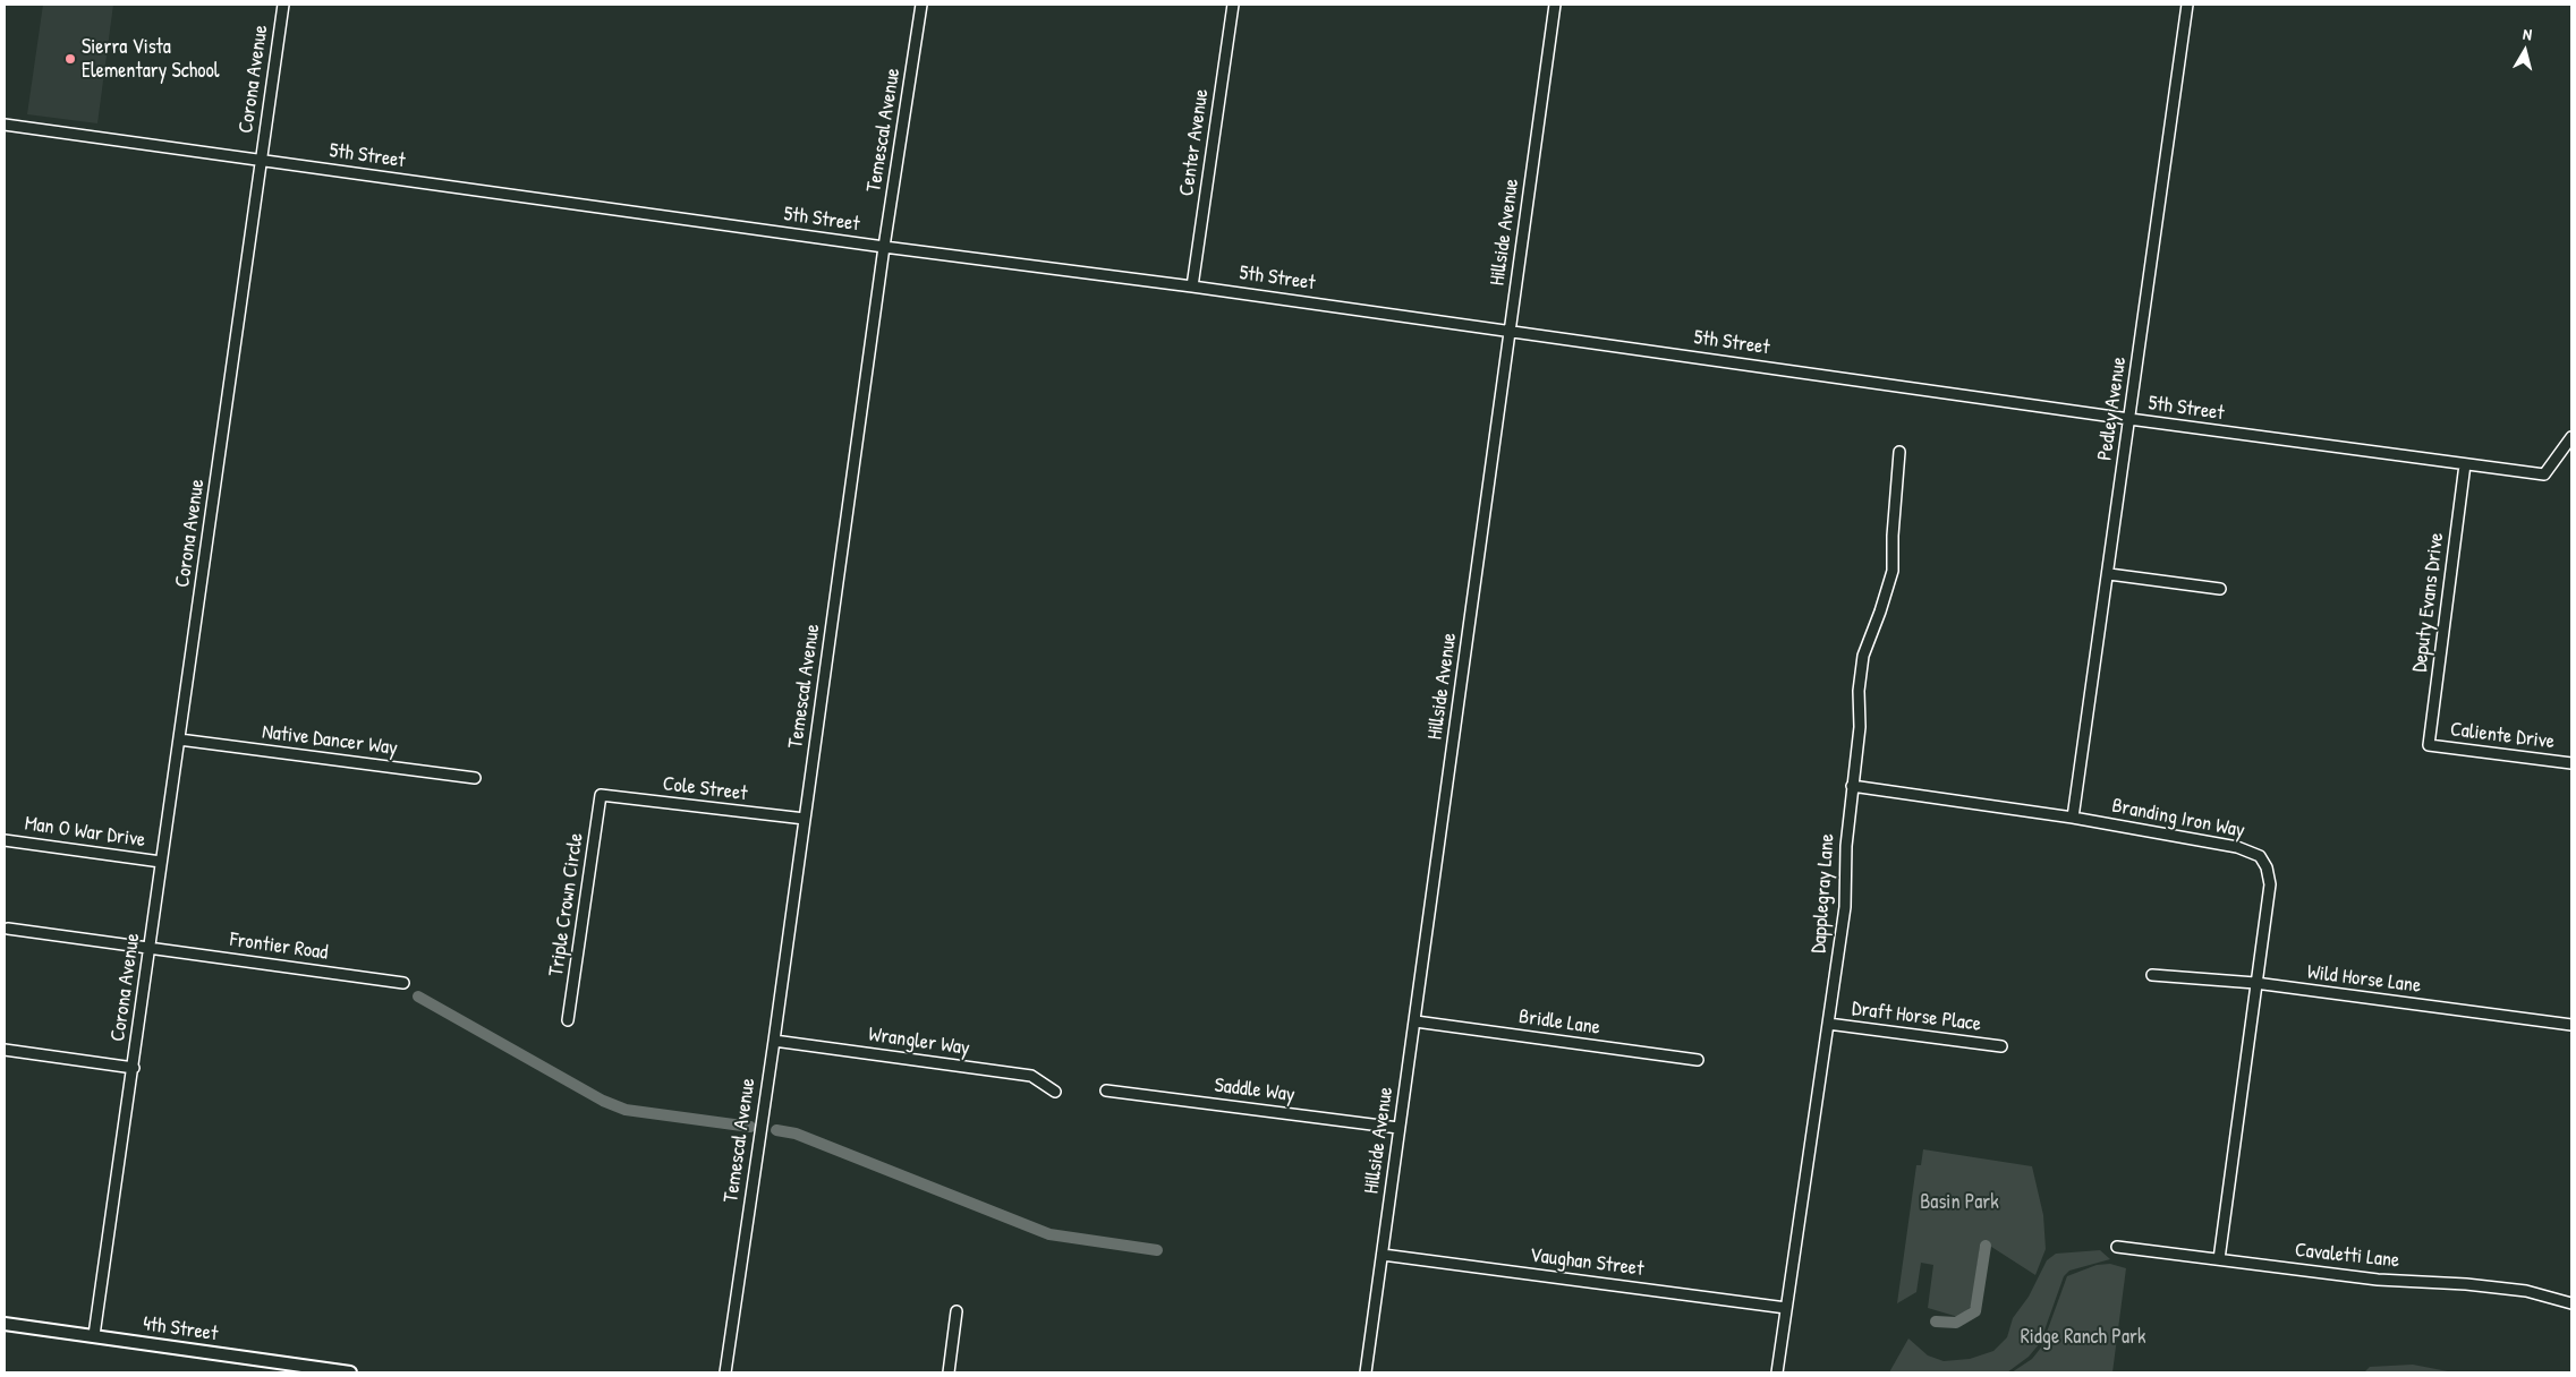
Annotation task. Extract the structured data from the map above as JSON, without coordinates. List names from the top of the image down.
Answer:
{
  "streets": {
    "street": [
      "Corona Avenue",
      "Temescal Avenue",
      "Center Avenue",
      "5th Street",
      "Hillside Avenue",
      "Pedley Avenue",
      "Deputy Evans Drive",
      "Caliente Drive",
      "Native Dancer Way",
      "Cole Street",
      "Branding Iron Way",
      "Man O War Drive",
      "Dapplegray Lane",
      "Triple Crown Circle",
      "Frontier Road",
      "Wild Horse Lane",
      "Draft Horse Place",
      "Bridle Lane",
      "Wrangler Way",
      "Saddle Way",
      "Cavaletti Lane",
      "Vaughan Street",
      "4th Street"
    ]
  },
  "crossings": [
    ["Corona Avenue", "5th Street"],
    ["Corona Avenue", "Native Dancer Way"],
    ["Corona Avenue", "Man O War Drive"],
    ["Corona Avenue", "Frontier Road"],
    ["Corona Avenue", "4th Street"],
    ["Temescal Avenue", "5th Street"],
    ["Temescal Avenue", "Cole Street"],
    ["Temescal Avenue", "Wrangler Way"],
    ["Center Avenue", "5th Street"],
    ["5th Street", "Hillside Avenue"],
    ["5th Street", "Pedley Avenue"],
    ["5th Street", "Deputy Evans Drive"],
    ["Hillside Avenue", "Bridle Lane"],
    ["Hillside Avenue", "Saddle Way"],
    ["Hillside Avenue", "Vaughan Street"],
    ["Pedley Avenue", "Branding Iron Way"],
    ["Deputy Evans Drive", "Caliente Drive"],
    ["Cole Street", "Triple Crown Circle"],
    ["Branding Iron Way", "Dapplegray Lane"],
    ["Branding Iron Way", "Wild Horse Lane"],
    ["Branding Iron Way", "Cavaletti Lane"],
    ["Dapplegray Lane", "Draft Horse Place"],
    ["Dapplegray Lane", "Vaughan Street"]
  ],
  "parks": ["Basin Park", "Ridge Ranch Park"],
  "places": ["Sierra Vista Elementary School"],
  "north": "top"
}
